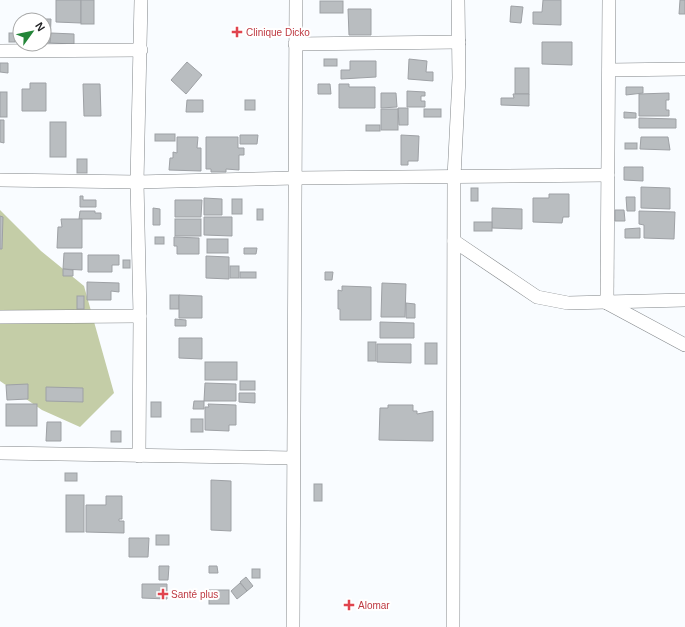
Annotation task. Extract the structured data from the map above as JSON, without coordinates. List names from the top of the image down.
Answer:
{
  "places": {
    "health": ["Clinique Dicko", "Santé plus", "Alomar"]
  },
  "north": "top right"
}
